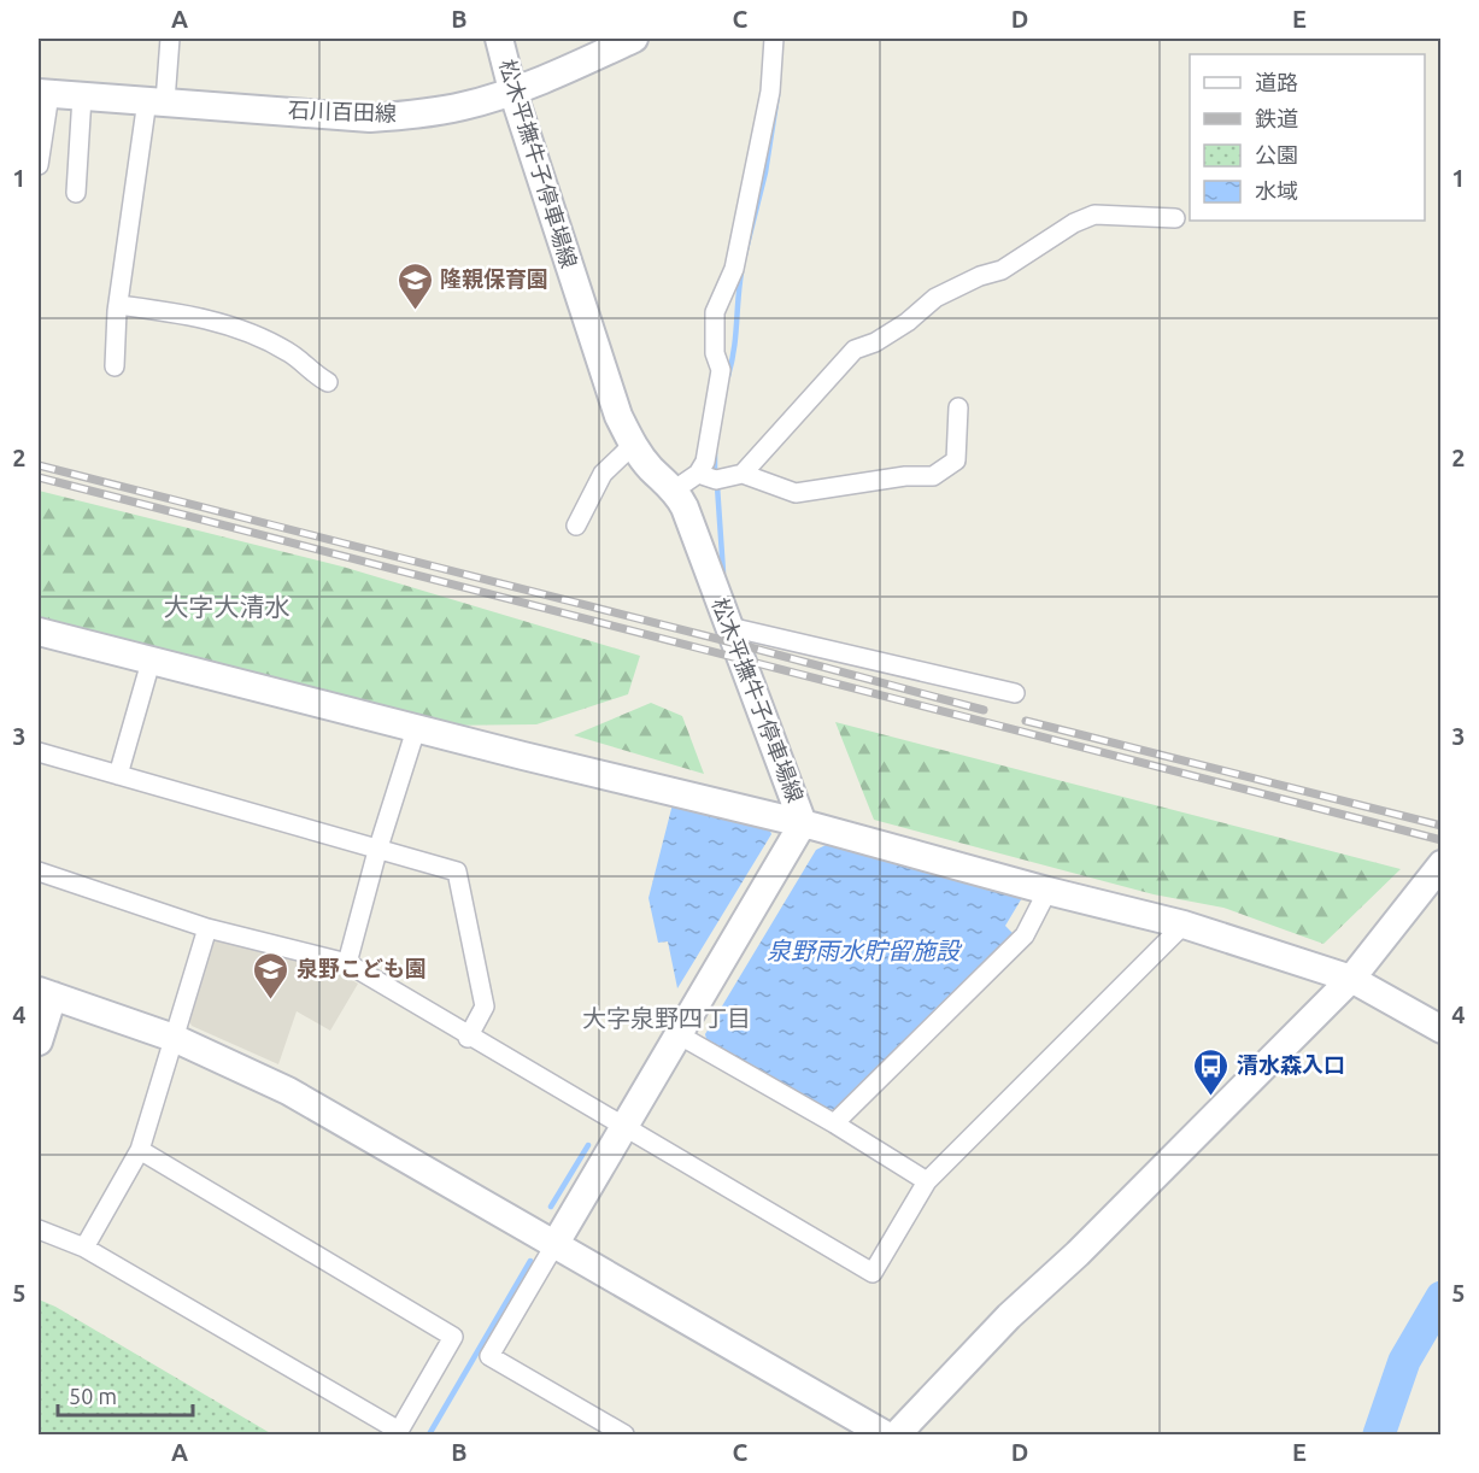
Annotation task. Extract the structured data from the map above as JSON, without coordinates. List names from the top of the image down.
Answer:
{
  "streets": {
    "street": ["石川百田線", "松木平撫牛子停車場線"]
  },
  "crossings": [
    ["石川百田線", "松木平撫牛子停車場線"]
  ],
  "districts": ["大字大清水", "大字泉野四丁目"],
  "water": ["泉野雨水貯留施設"],
  "places": {
    "school or university": ["隆親保育園", "泉野こども園"],
    "bus stop": ["清水森入口"]
  },
  "legend": [
    "道路",
    "鉄道",
    "公園",
    "水域"
  ],
  "scale_bar": "50 m",
  "grid": {
    "columns": [
      "A",
      "B",
      "C",
      "D",
      "E"
    ],
    "rows": [
      "1",
      "2",
      "3",
      "4",
      "5"
    ]
  }
}
